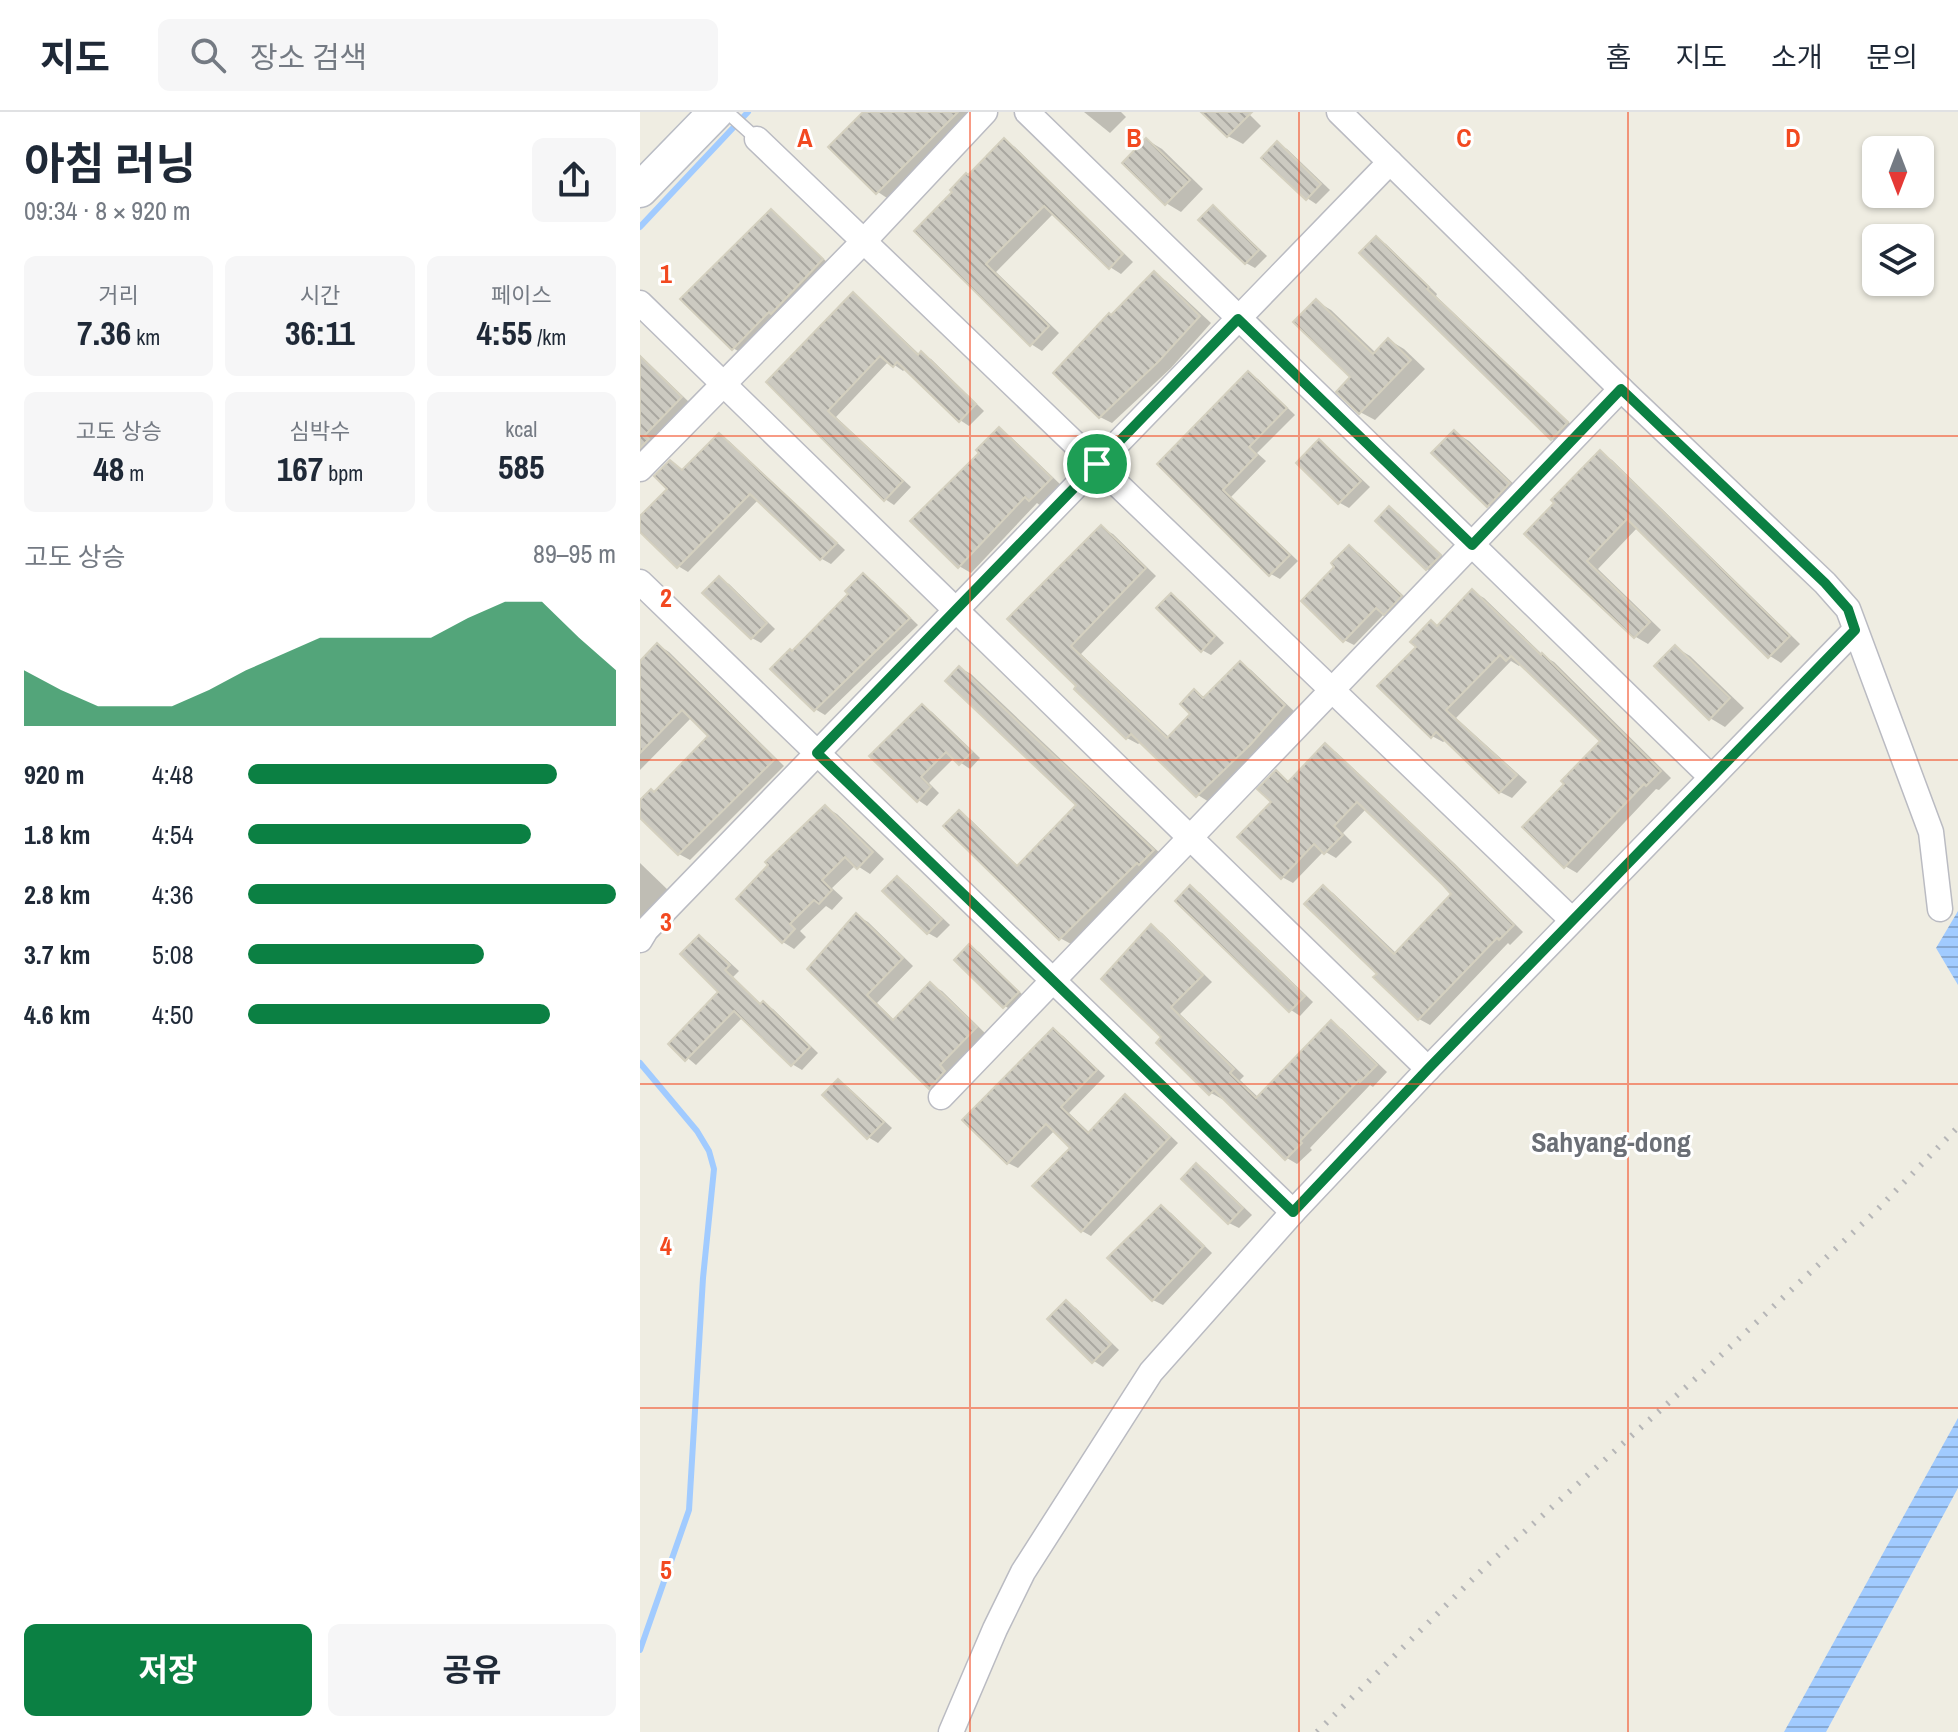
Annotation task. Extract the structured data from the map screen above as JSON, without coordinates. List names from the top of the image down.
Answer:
{
  "districts": ["Sahyang-dong"],
  "north": "bottom",
  "page": {
    "header": "지도",
    "search": "장소 검색",
    "nav": [
      "홈",
      "지도",
      "소개",
      "문의"
    ],
    "heading": ["아침 러닝", "09:34 · 8 × 920 m"],
    "stats": [
      ["거리", "7.36 km"],
      ["시간", "36:11"],
      ["페이스", "4:55 /km"],
      ["고도 상승", "48 m"],
      ["심박수", "167 bpm"],
      ["kcal", "585"]
    ],
    "chart": ["고도 상승", "89–95 m"],
    "list": [
      {
        "name": "920 m",
        "note": "4:48"
      },
      {
        "name": "1.8 km",
        "note": "4:54"
      },
      {
        "name": "2.8 km",
        "note": "4:36"
      },
      {
        "name": "3.7 km",
        "note": "5:08"
      },
      {
        "name": "4.6 km",
        "note": "4:50"
      }
    ],
    "buttons": ["저장", "공유"]
  },
  "grid": {
    "columns": [
      "A",
      "B",
      "C",
      "D"
    ],
    "rows": [
      "1",
      "2",
      "3",
      "4",
      "5"
    ]
  }
}
